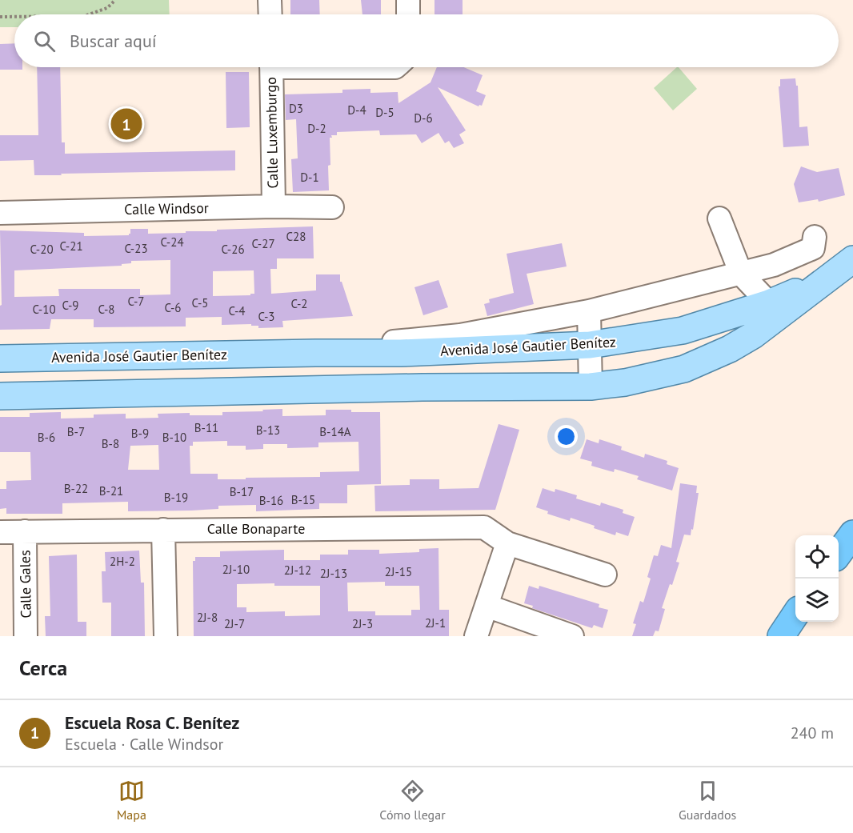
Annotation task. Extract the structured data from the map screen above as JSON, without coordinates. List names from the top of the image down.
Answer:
{
  "streets": {
    "main road": ["Avenida José Gautier Benítez"],
    "street": [
      "Calle Luxemburgo",
      "Calle Windsor",
      "Calle Bonaparte",
      "Calle Gales"
    ]
  },
  "crossings": [
    ["Calle Luxemburgo", "Calle Windsor"],
    ["Calle Bonaparte", "Calle Gales"]
  ],
  "house_numbers": [
    "D3",
    "D-4",
    "D-5",
    "D-6",
    "D-2",
    "D-1",
    "C28",
    "C-24",
    "C-27",
    "C-21",
    "C-23",
    "C-20",
    "C-26",
    "C-7",
    "C-5",
    "C-2",
    "C-9",
    "C-6",
    "C-10",
    "C-8",
    "C-4",
    "C-3",
    "B-11",
    "B-13",
    "B-7",
    "B-14A",
    "B-9",
    "B-6",
    "B-10",
    "B-8",
    "B-22",
    "B-21",
    "B-17",
    "B-19",
    "B-15",
    "B-16",
    "2H-2",
    "2J-10",
    "2J-12",
    "2J-15",
    "2J-13",
    "2J-8",
    "2J-1",
    "2J-7",
    "2J-3"
  ],
  "page": {
    "search": "Buscar aquí",
    "pins": "1",
    "heading": "Cerca",
    "list": [
      {
        "mark": "1",
        "name": "Escuela Rosa C. Benítez",
        "note": "Escuela · Calle Windsor",
        "value": "240 m"
      }
    ],
    "nav": ["Mapa", "Cómo llegar", "Guardados"]
  }
}
